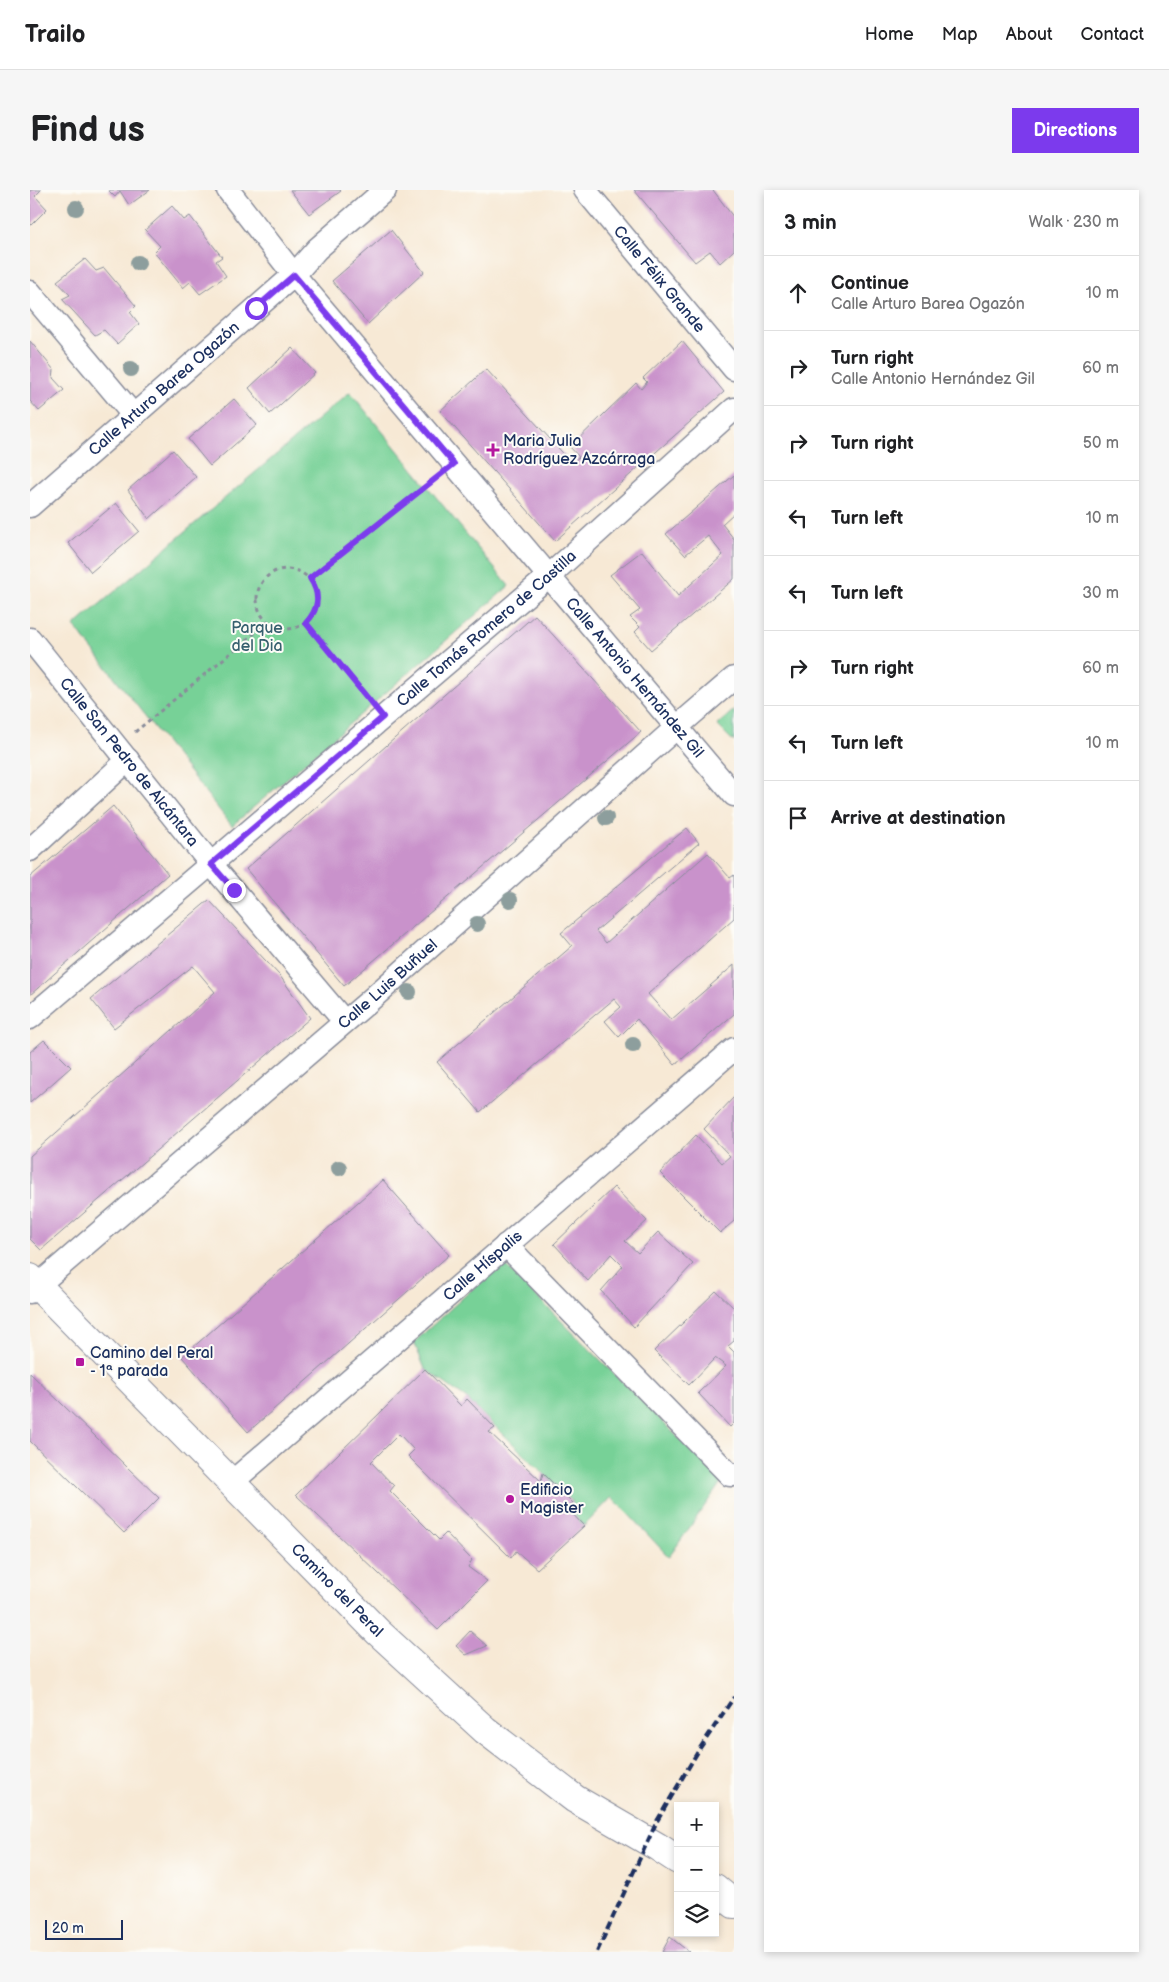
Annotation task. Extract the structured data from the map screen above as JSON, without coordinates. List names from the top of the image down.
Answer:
{
  "streets": {
    "street": [
      "Calle Félix Grande",
      "Calle Arturo Barea Ogazón",
      "Calle Tomás Romero de Castilla",
      "Calle Antonio Hernández Gil",
      "Calle San Pedro de Alcántara",
      "Calle Luis Buñuel",
      "Calle Híspalis",
      "Camino del Peral"
    ]
  },
  "crossings": [
    ["Calle Arturo Barea Ogazón", "Calle Antonio Hernández Gil"],
    ["Calle Tomás Romero de Castilla", "Calle Antonio Hernández Gil"],
    ["Calle Tomás Romero de Castilla", "Calle San Pedro de Alcántara"],
    ["Calle Antonio Hernández Gil", "Calle Luis Buñuel"],
    ["Calle San Pedro de Alcántara", "Calle Luis Buñuel"],
    ["Calle Luis Buñuel", "Camino del Peral"],
    ["Calle Híspalis", "Camino del Peral"]
  ],
  "parks": ["Parque del Dia"],
  "places": {
    "health": ["Maria Julia Rodríguez Azcárraga"],
    "transit": ["Camino del Peral - 1ª parada"],
    "other": ["Edificio Magister"]
  },
  "scale_bar": "20 m",
  "page": {
    "header": "Trailo",
    "nav": [
      "Home",
      "Map",
      "About",
      "Contact"
    ],
    "buttons": "Directions",
    "title": "Find us",
    "heading": ["3 min", "Walk · 230 m"],
    "list": [
      ["Continue", "Calle Arturo Barea Ogazón", "10 m"],
      ["Turn right", "Calle Antonio Hernández Gil", "60 m"],
      ["Turn right", "50 m"],
      ["Turn left", "10 m"],
      ["Turn left", "30 m"],
      ["Turn right", "60 m"],
      ["Turn left", "10 m"],
      "Arrive at destination"
    ],
    "map_buttons": ["+", "−"],
    "scale": "20 m"
  }
}
